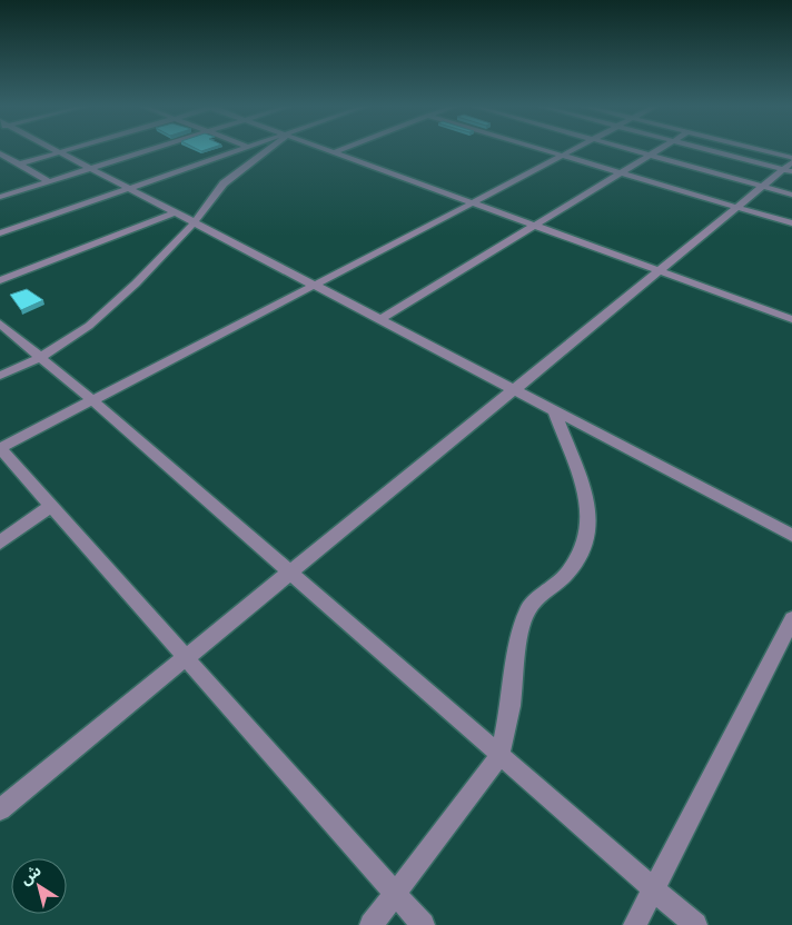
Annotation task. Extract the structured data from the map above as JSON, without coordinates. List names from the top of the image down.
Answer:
{
  "north": "top left"
}
